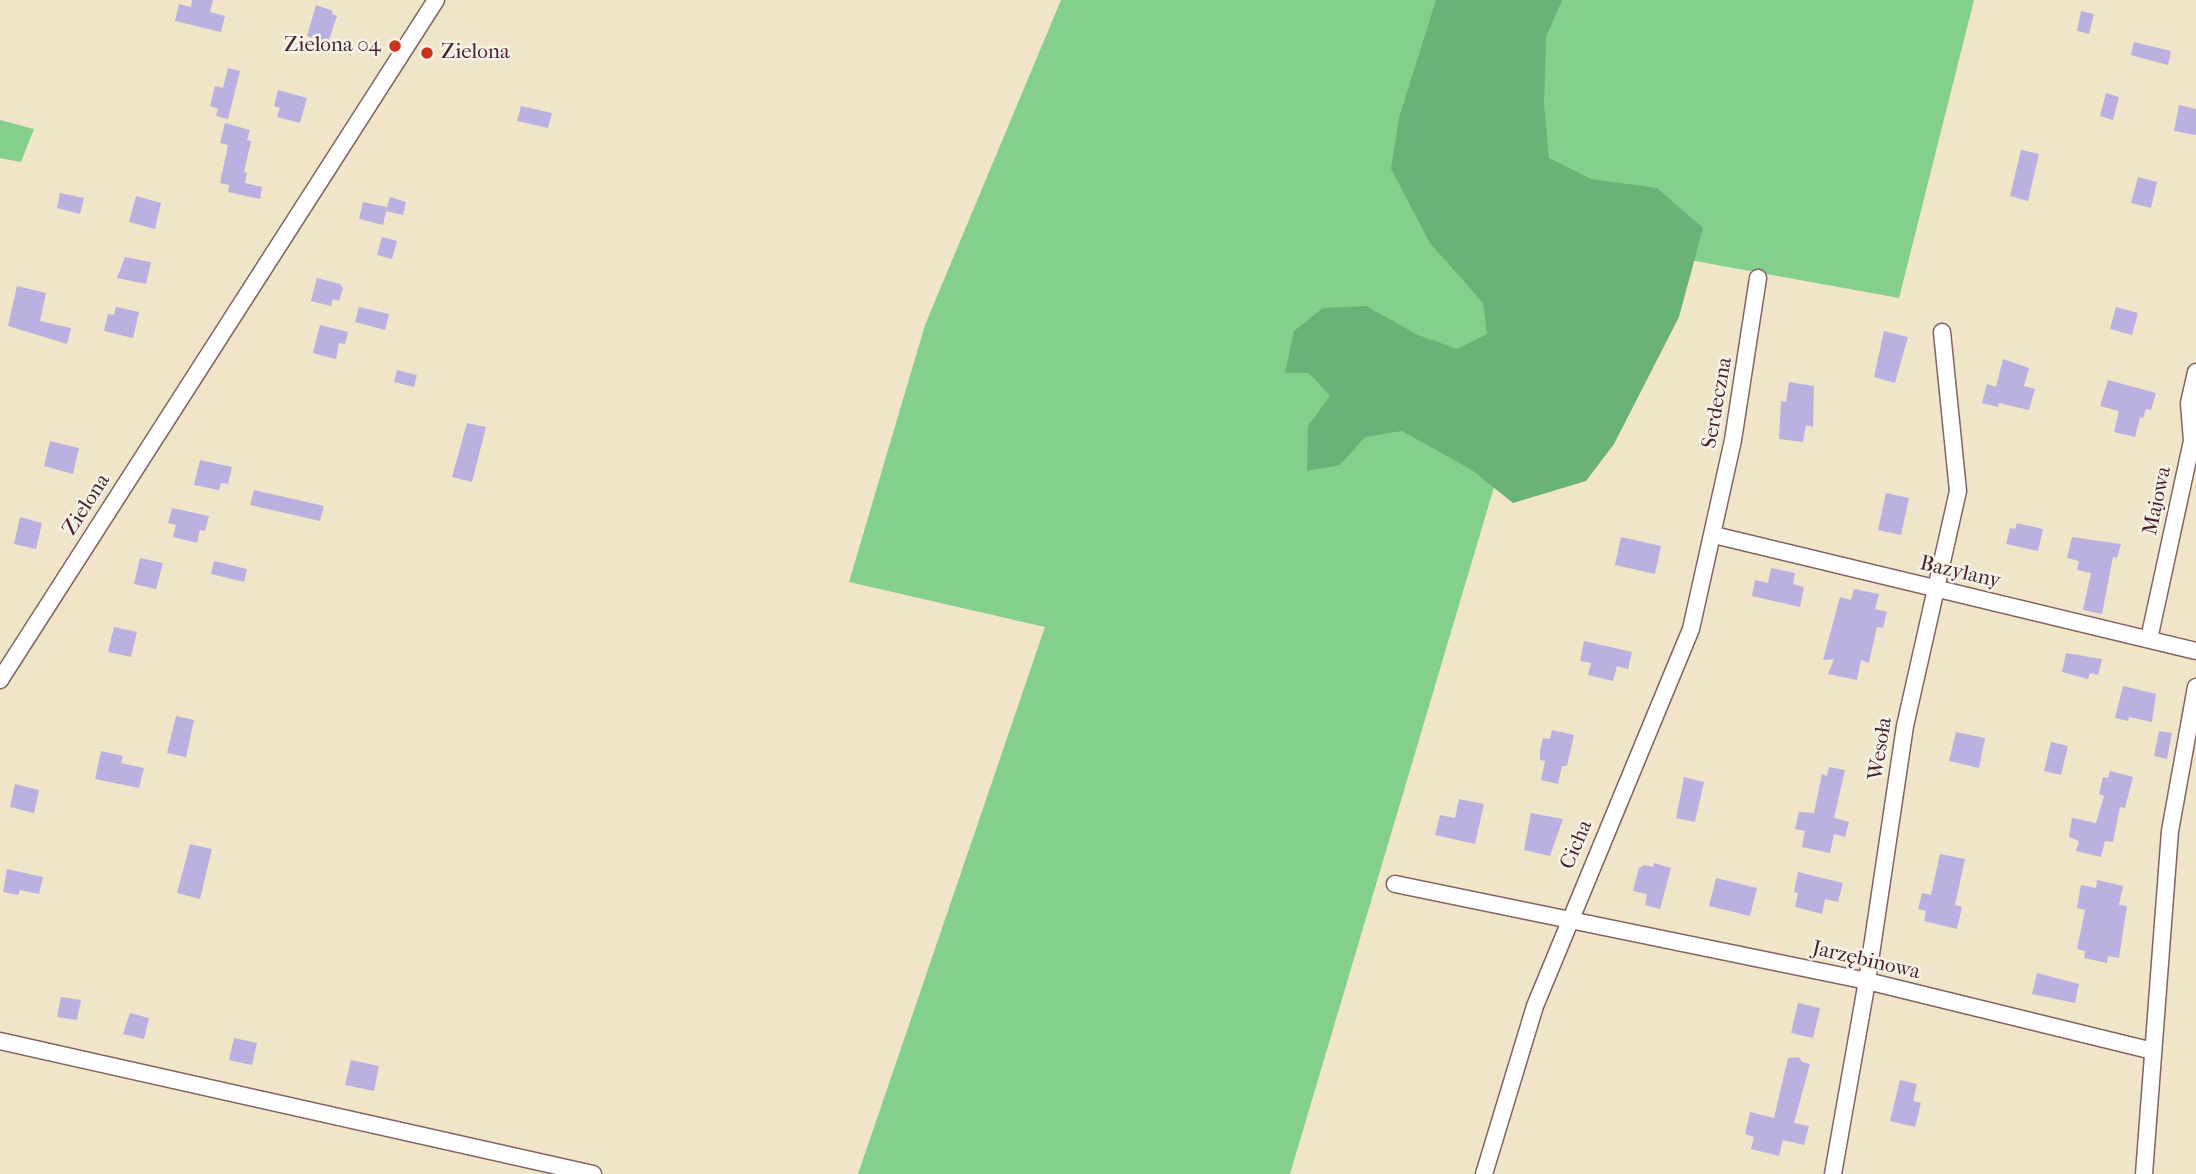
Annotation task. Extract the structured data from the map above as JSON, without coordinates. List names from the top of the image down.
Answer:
{
  "streets": {
    "street": [
      "Serdeczna",
      "Majowa",
      "Zielona",
      "Bazylany",
      "Wesoła",
      "Cicha",
      "Jarzębinowa"
    ]
  },
  "crossings": [
    ["Serdeczna", "Bazylany"],
    ["Serdeczna", "Cicha"],
    ["Majowa", "Bazylany"],
    ["Bazylany", "Wesoła"],
    ["Bazylany", "Cicha"],
    ["Wesoła", "Jarzębinowa"],
    ["Cicha", "Jarzębinowa"]
  ],
  "places": ["Zielona 04", "Zielona"]
}
